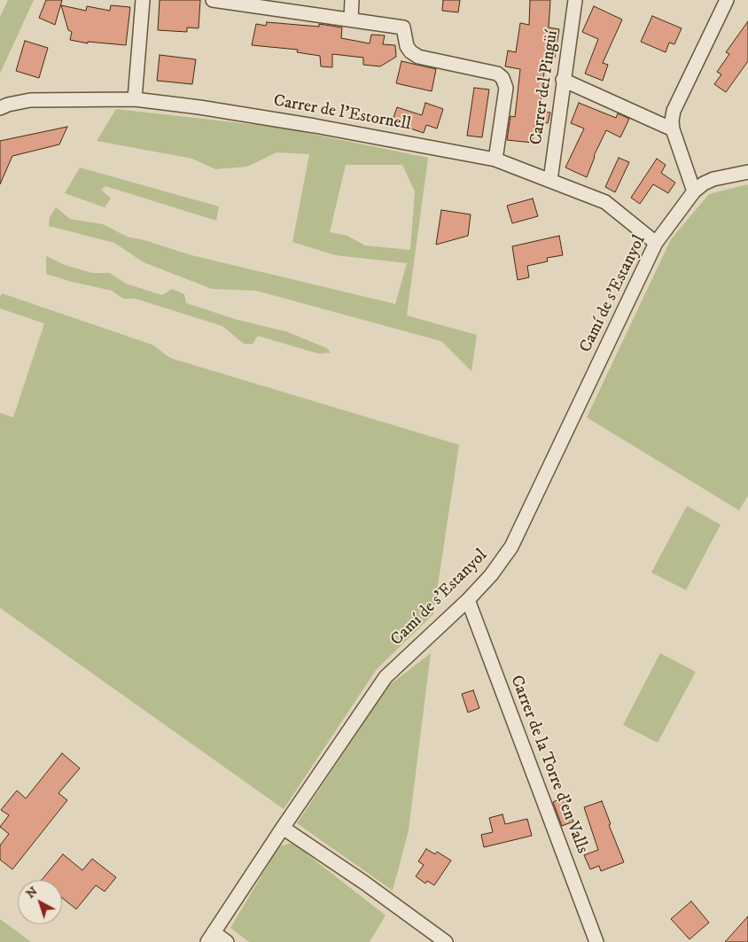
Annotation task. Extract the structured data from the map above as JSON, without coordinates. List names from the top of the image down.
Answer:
{
  "streets": {
    "street": [
      "Carrer del Pingüí",
      "Carrer de l'Estornell",
      "Camí de s'Estanyol",
      "Carrer de la Torre d'en Valls"
    ]
  },
  "crossings": [
    ["Carrer del Pingüí", "Carrer de l'Estornell"],
    ["Carrer de l'Estornell", "Camí de s'Estanyol"],
    ["Camí de s'Estanyol", "Carrer de la Torre d'en Valls"]
  ],
  "north": "top left"
}
